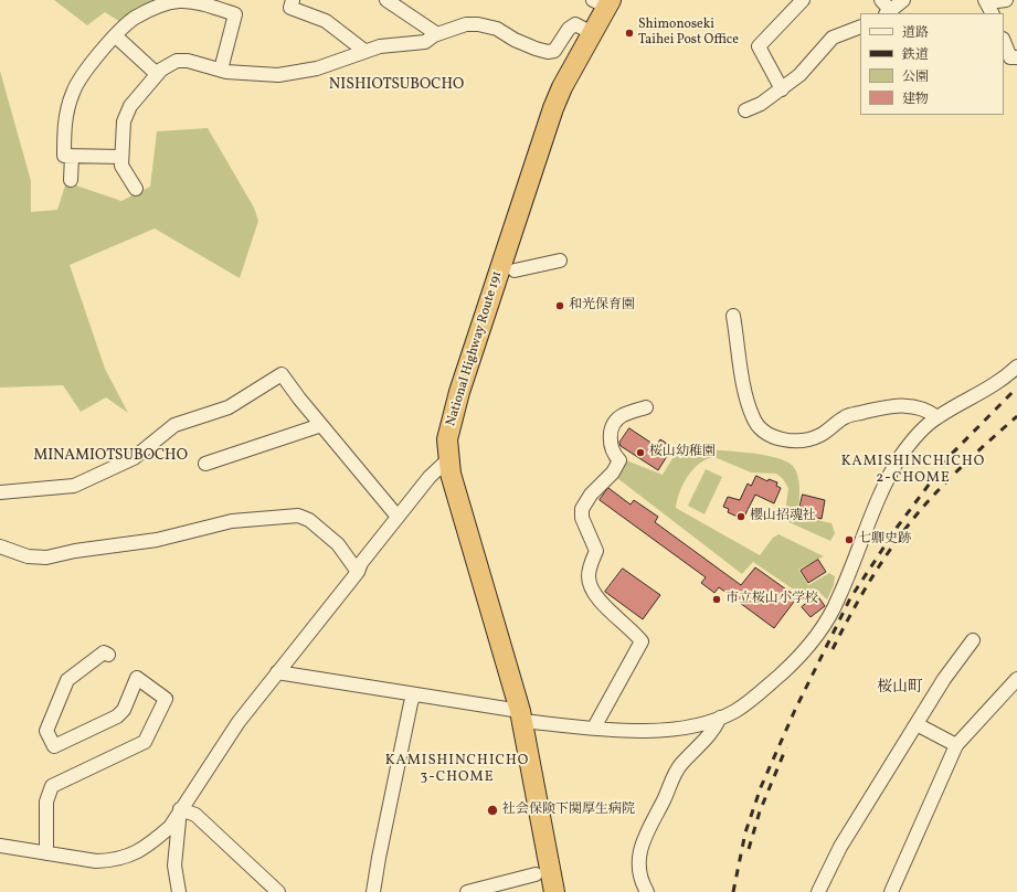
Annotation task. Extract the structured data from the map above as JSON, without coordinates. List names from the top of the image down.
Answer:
{
  "streets": {
    "highway": ["National Highway Route 191"]
  },
  "districts": [
    "NISHIOTSUBOCHO",
    "MINAMIOTSUBOCHO",
    "KAMISHINCHICHO 2-CHOME",
    "桜山町",
    "KAMISHINCHICHO 3-CHOME"
  ],
  "places": [
    "Shimonoseki Taihei Post Office",
    "和光保育園",
    "桜山幼稚園",
    "櫻山招魂社",
    "七卿史跡",
    "市立桜山小学校",
    "社会保険下関厚生病院"
  ],
  "legend": [
    "道路",
    "鉄道",
    "公園",
    "建物"
  ]
}
